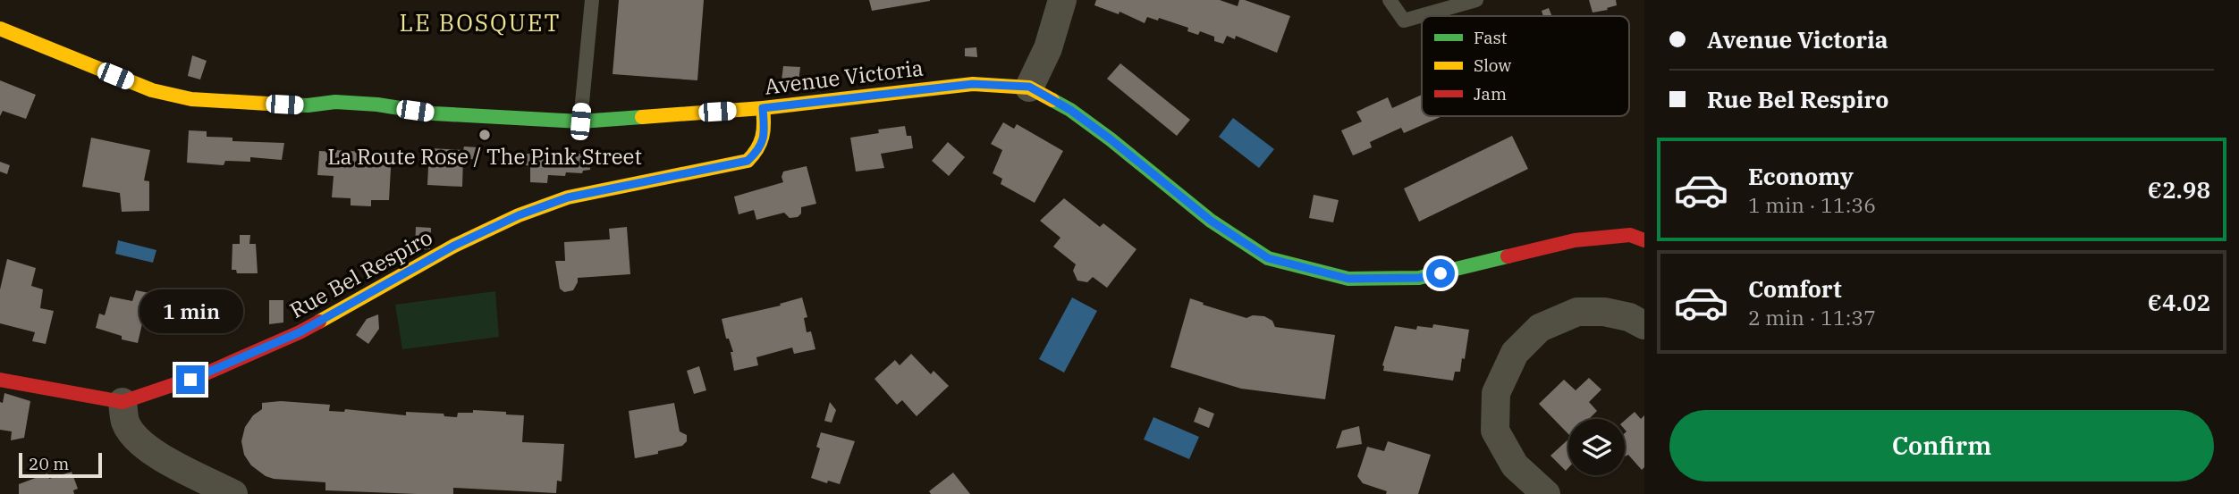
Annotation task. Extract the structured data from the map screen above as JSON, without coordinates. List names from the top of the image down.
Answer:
{
  "streets": {
    "street": ["Avenue Victoria", "Rue Bel Respiro"]
  },
  "crossings": [
    ["Avenue Victoria", "Rue Bel Respiro"]
  ],
  "districts": ["LE BOSQUET"],
  "places": ["La Route Rose / The Pink Street"],
  "legend": ["Fast", "Slow", "Jam"],
  "scale_bar": "20 m",
  "page": {
    "banner": ["Avenue Victoria", "Rue Bel Respiro"],
    "list": [
      {
        "name": "Economy",
        "note": "1 min · 11:36",
        "value": "€2.98"
      },
      {
        "name": "Comfort",
        "note": "2 min · 11:37",
        "value": "€4.02"
      }
    ],
    "bubble": "1 min",
    "buttons": "Confirm",
    "scale": "20 m"
  }
}
